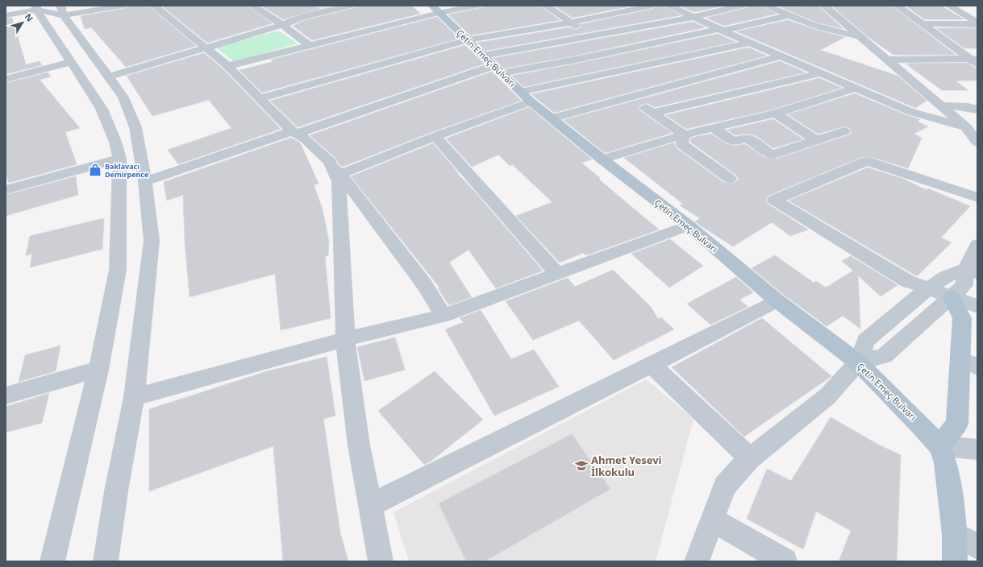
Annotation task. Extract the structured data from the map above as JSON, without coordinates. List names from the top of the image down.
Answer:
{
  "streets": {
    "main road": ["Çetin Emeç Bulvarı"]
  },
  "places": {
    "shop": ["Baklavacı Demirpence"],
    "school or university": ["Ahmet Yesevi İlkokulu"]
  },
  "north": "top right"
}
